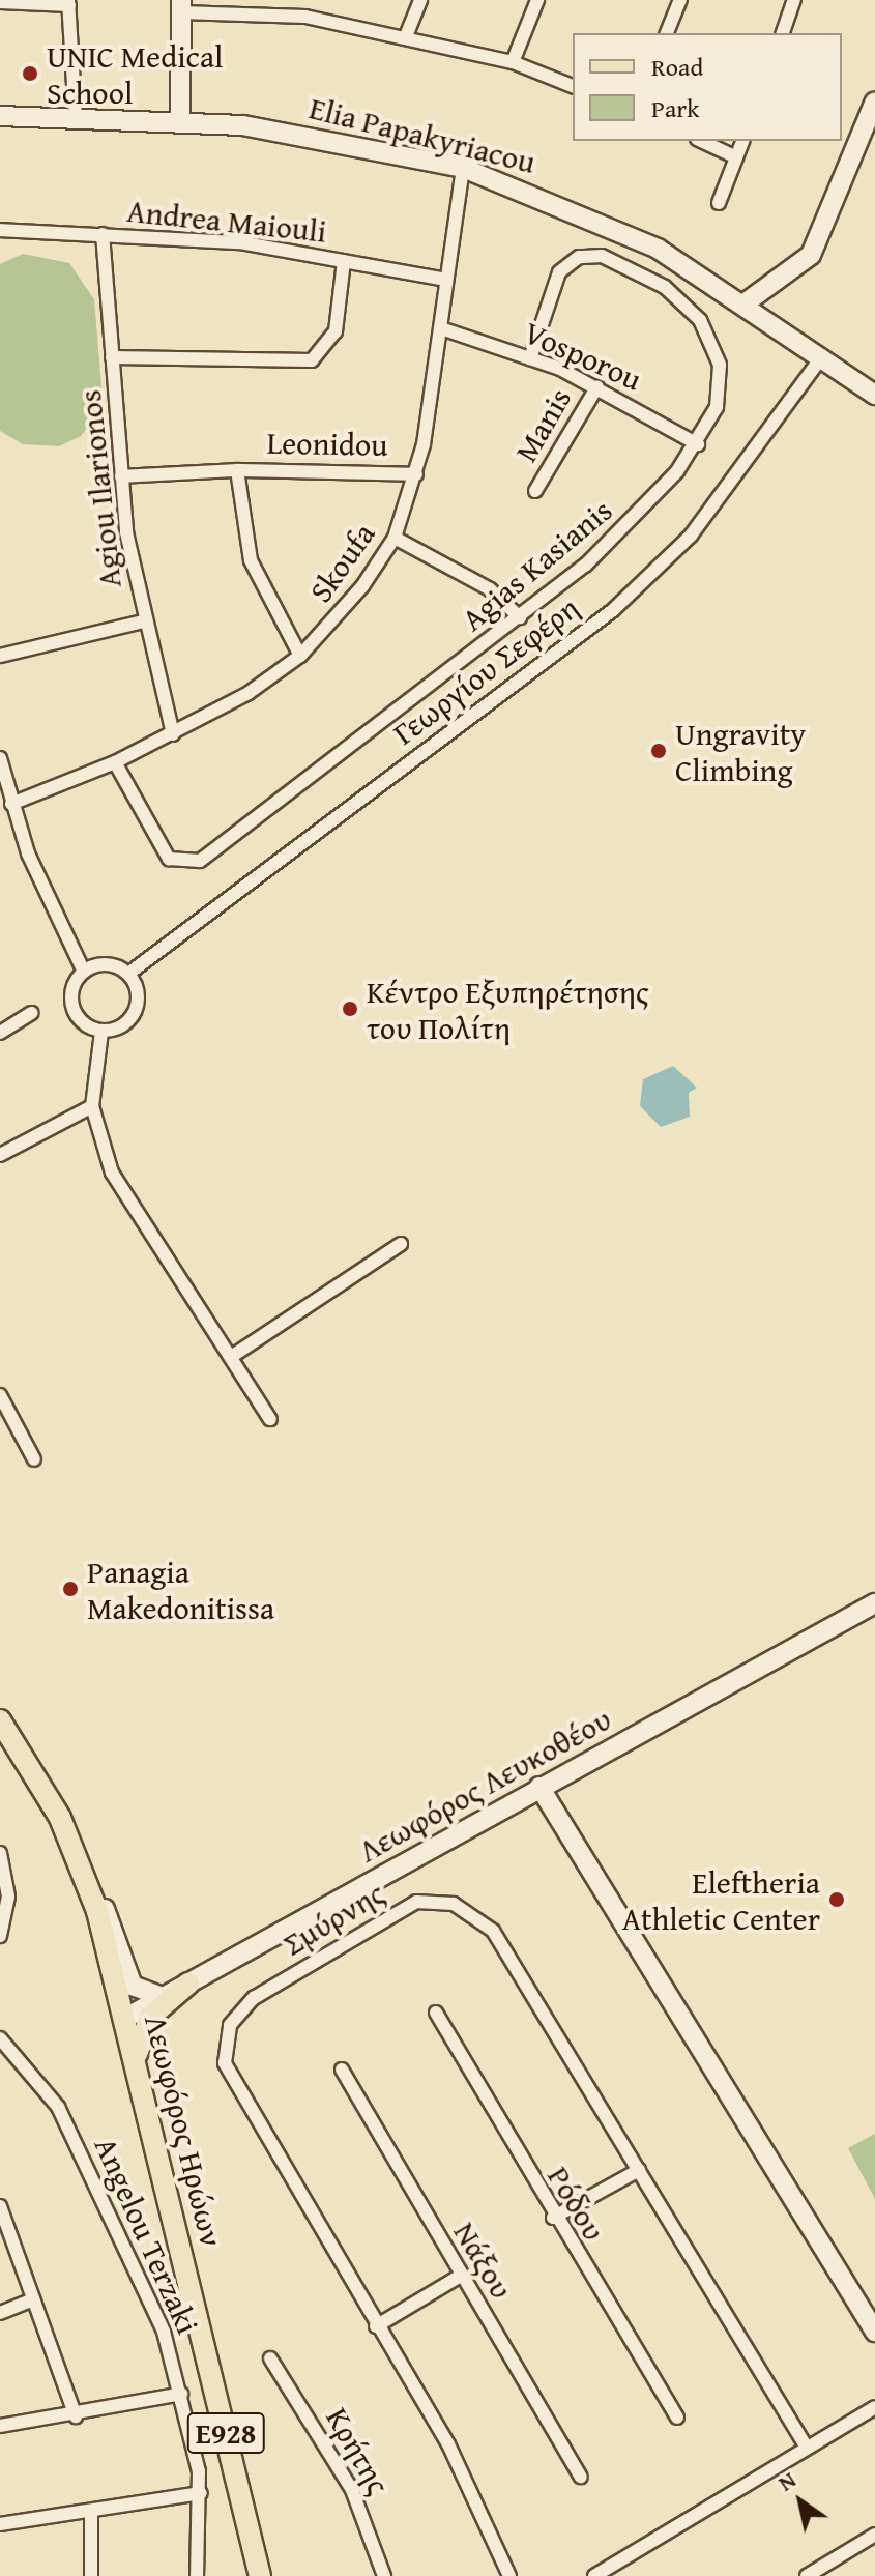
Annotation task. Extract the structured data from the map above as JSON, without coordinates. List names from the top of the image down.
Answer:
{
  "streets": {
    "main road": [
      "Elia Papakyriacou",
      "Λεωφόρος Λευκοθέου",
      "Λεωφόρος Ηρώων",
      "E928"
    ],
    "street": [
      "Andrea Maiouli",
      "Vosporou",
      "Manis",
      "Leonidou",
      "Agiou Ilarionos",
      "Skoufa",
      "Agias Kasianis",
      "Γεωργίου Σεφέρη",
      "Σμύρνης",
      "Ρόδου",
      "Angelou Terzaki",
      "Νάξου",
      "Κρήτης"
    ]
  },
  "crossings": [
    ["Elia Papakyriacou", "Skoufa"],
    ["Elia Papakyriacou", "Γεωργίου Σεφέρη"],
    ["Andrea Maiouli", "Agiou Ilarionos"],
    ["Andrea Maiouli", "Skoufa"],
    ["Vosporou", "Manis"],
    ["Vosporou", "Skoufa"],
    ["Vosporou", "Agias Kasianis"],
    ["Leonidou", "Skoufa"],
    ["Agiou Ilarionos", "Skoufa"],
    ["Skoufa", "Agias Kasianis"],
    ["Λεωφόρος Λευκοθέου", "Λεωφόρος Ηρώων"]
  ],
  "places": [
    "UNIC Medical School",
    "Ungravity Climbing",
    "Κέντρο Εξυπηρέτησης του Πολίτη",
    "Panagia Makedonitissa",
    "Eleftheria Athletic Center"
  ],
  "legend": ["Road", "Park"],
  "north": "top left"
}
